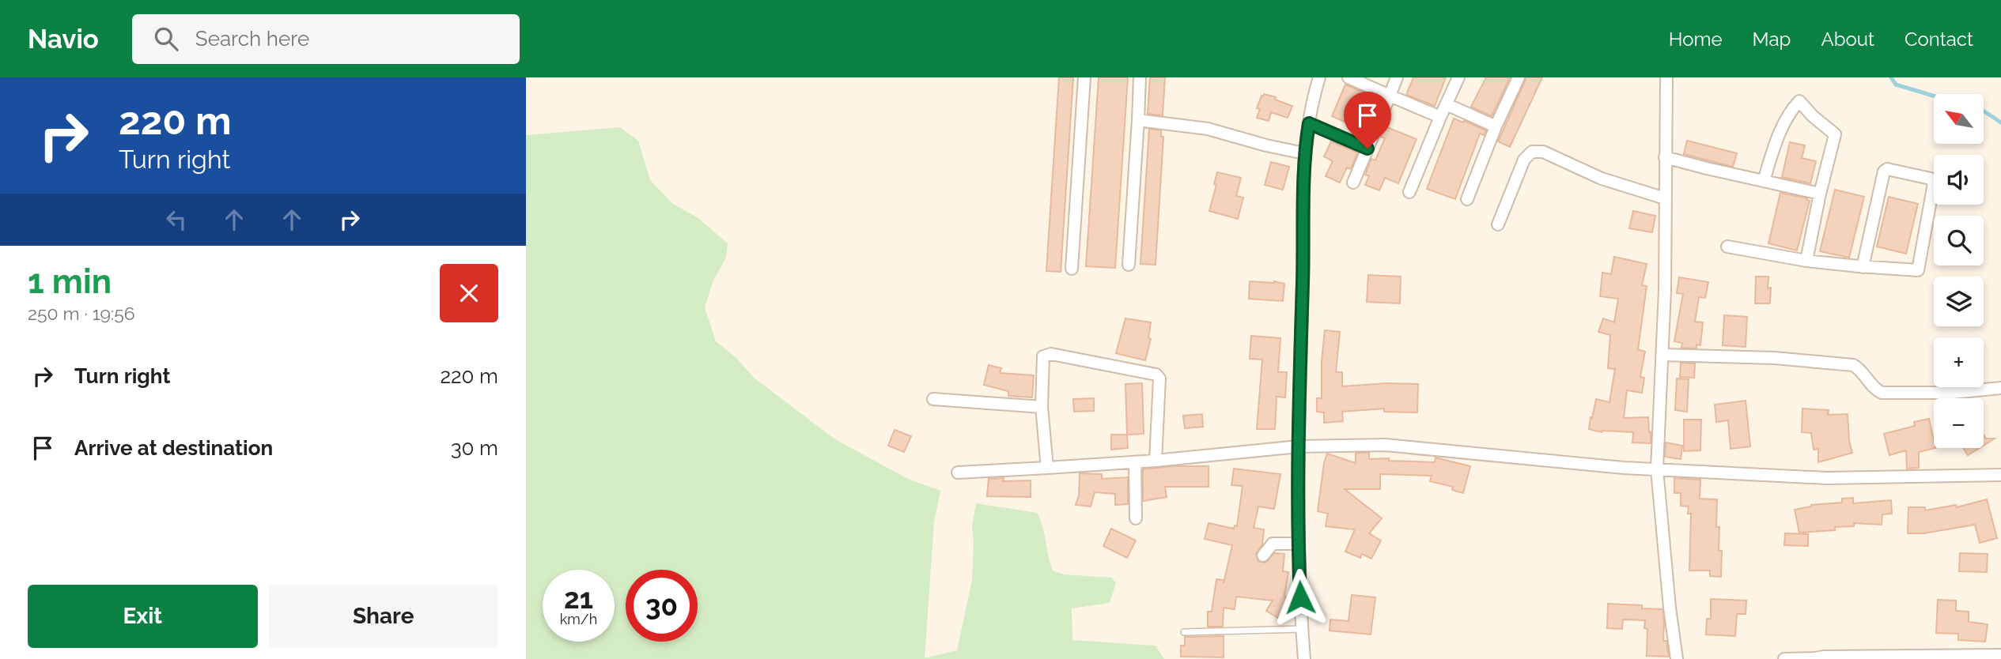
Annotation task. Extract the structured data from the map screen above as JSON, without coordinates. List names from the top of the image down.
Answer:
{
  "north": "top left",
  "page": {
    "header": "Navio",
    "search": "Search here",
    "nav": [
      "Home",
      "Map",
      "About",
      "Contact"
    ],
    "turn": ["220 m", "Turn right"],
    "map_buttons": ["+", "−"],
    "heading": ["1 min", "250 m · 19:56"],
    "list": [
      {
        "name": "Turn right",
        "value": "220 m"
      },
      {
        "name": "Arrive at destination",
        "value": "30 m"
      }
    ],
    "speed": "21 km/h",
    "limit": "30",
    "buttons": ["Exit", "Share"]
  }
}
